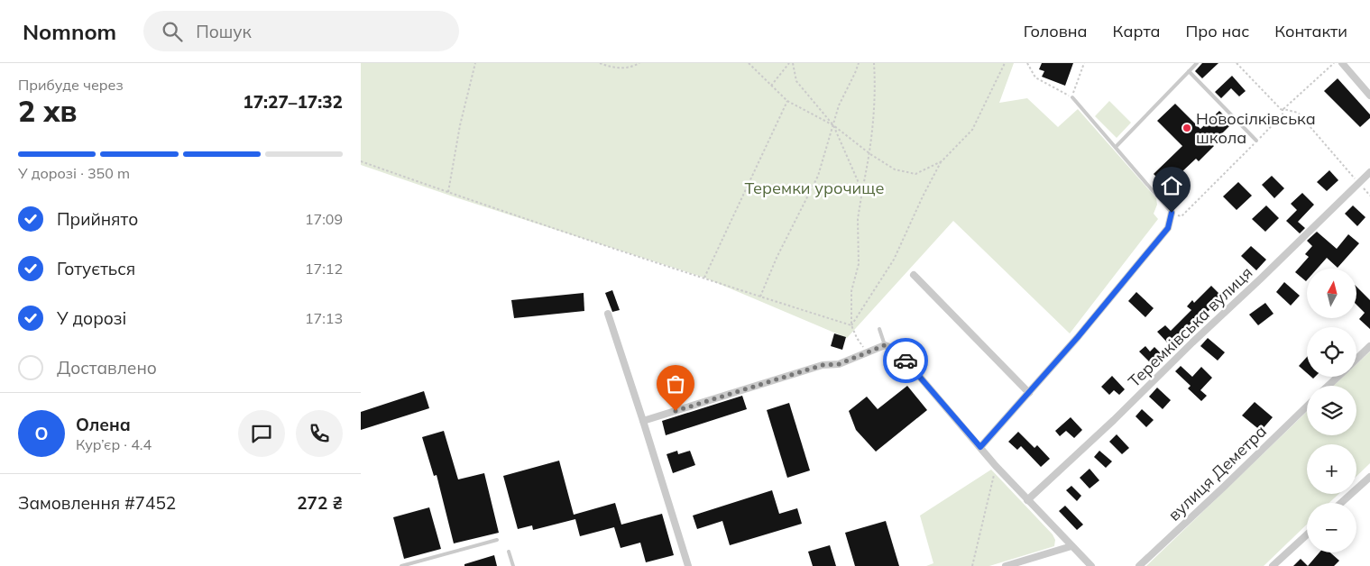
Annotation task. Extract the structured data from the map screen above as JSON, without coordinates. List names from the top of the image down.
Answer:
{
  "streets": {
    "street": ["Теремківська вулиця", "вулиця Деметра"]
  },
  "parks": ["Теремки урочище"],
  "places": ["Новосілківська школа"],
  "north": "top",
  "page": {
    "header": "Nomnom",
    "search": "Пошук",
    "nav": [
      "Головна",
      "Карта",
      "Про нас",
      "Контакти"
    ],
    "heading": ["2 хв", "Прибуде через", "17:27–17:32"],
    "panel": [
      "Олена",
      "Кур’єр · 4.4",
      "Замовлення #7452",
      "272 ₴"
    ],
    "bar": "У дорозі · 350 m",
    "list": [
      ["Прийнято", "17:09"],
      ["Готується", "17:12"],
      ["У дорозі", "17:13"],
      "Доставлено"
    ],
    "map_buttons": ["+", "−"],
    "round": "О"
  }
}
